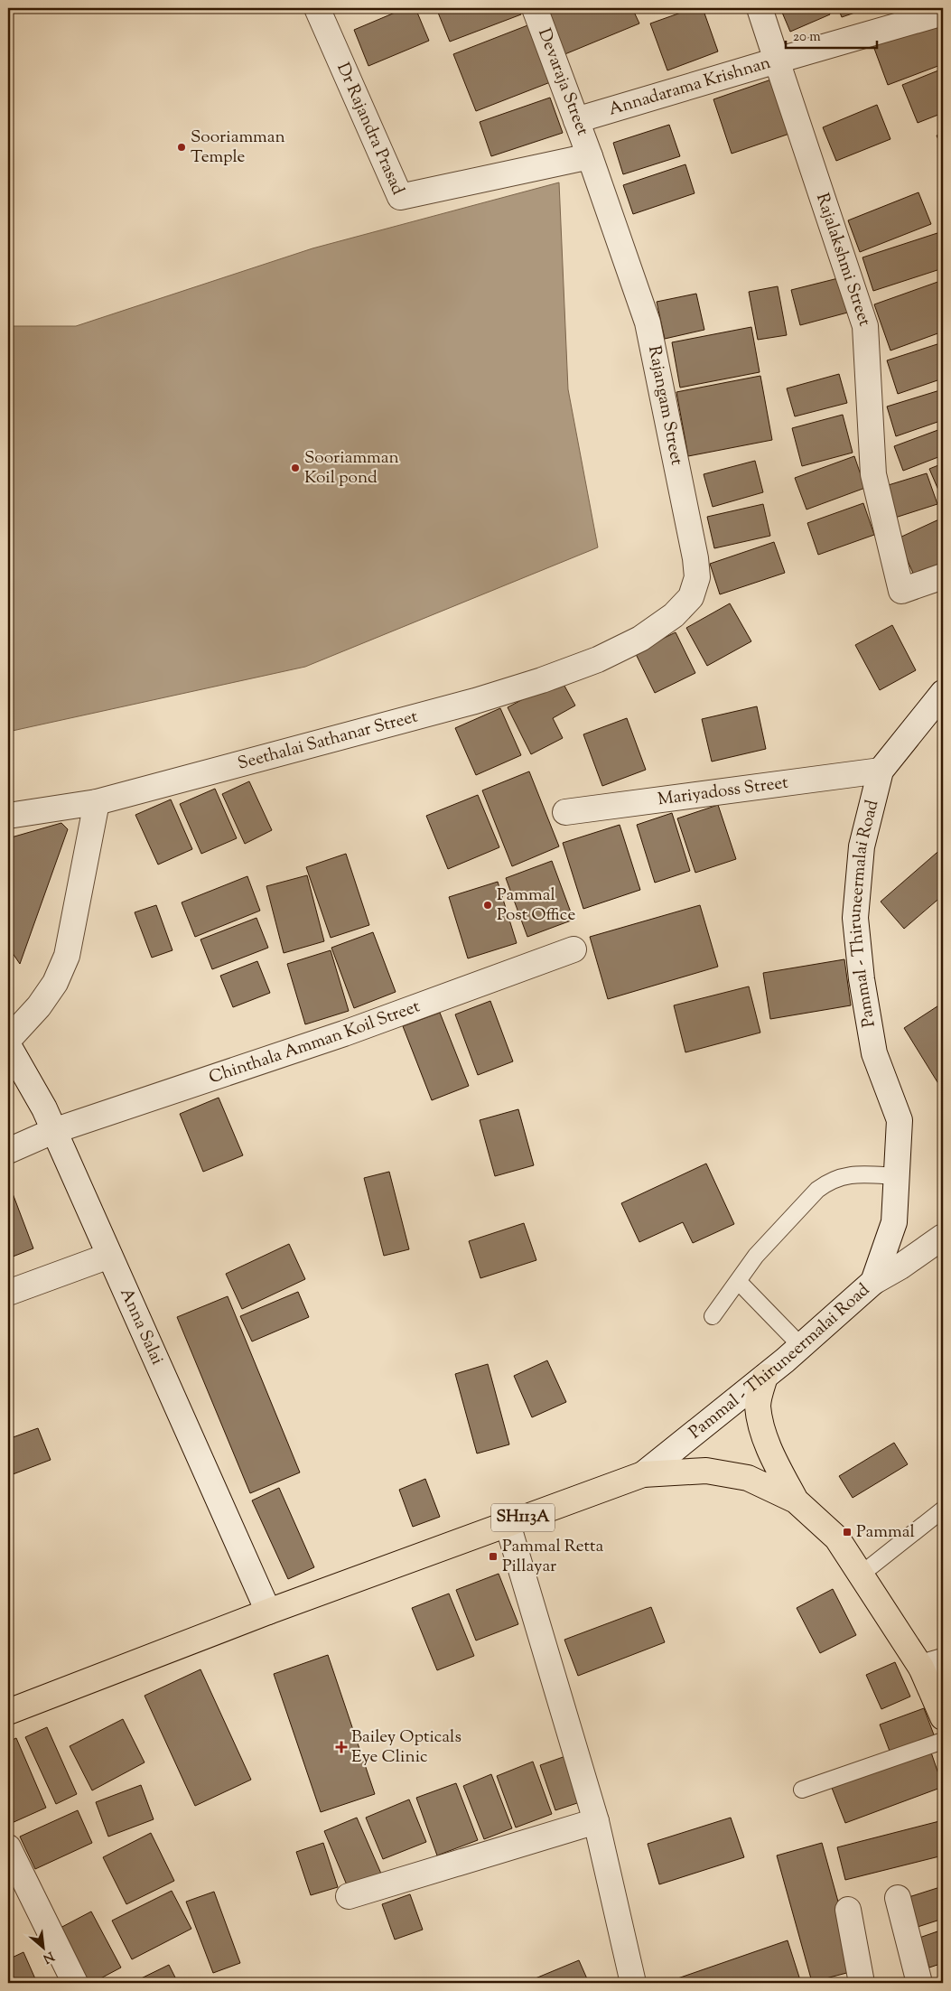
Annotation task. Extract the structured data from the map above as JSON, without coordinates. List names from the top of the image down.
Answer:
{
  "streets": {
    "main road": ["SH113A"],
    "street": [
      "Devaraja Street",
      "Annadarama Krishnan",
      "Dr Rajandra Prasad",
      "Rajalakshmi Street",
      "Rajangam Street",
      "Seethalai Sathanar Street",
      "Mariyadoss Street",
      "Pammal - Thiruneermalai Road",
      "Chinthala Amman Koil Street",
      "Anna Salai"
    ]
  },
  "crossings": [
    ["Devaraja Street", "Annadarama Krishnan"],
    ["Devaraja Street", "Dr Rajandra Prasad"],
    ["Devaraja Street", "Rajangam Street"],
    ["Annadarama Krishnan", "Rajalakshmi Street"],
    ["Dr Rajandra Prasad", "Rajangam Street"],
    ["Rajangam Street", "Seethalai Sathanar Street"],
    ["Mariyadoss Street", "Pammal - Thiruneermalai Road"],
    ["Pammal - Thiruneermalai Road", "SH113A"],
    ["Chinthala Amman Koil Street", "Anna Salai"],
    ["Anna Salai", "SH113A"]
  ],
  "places": {
    "other": ["Sooriamman Temple", "Sooriamman Koil pond", "Pammal Post Office"],
    "transit": ["Pammal", "Pammal Retta Pillayar"],
    "health": ["Bailey Opticals Eye Clinic"]
  },
  "scale_bar": "20 m",
  "north": "bottom right"
}
